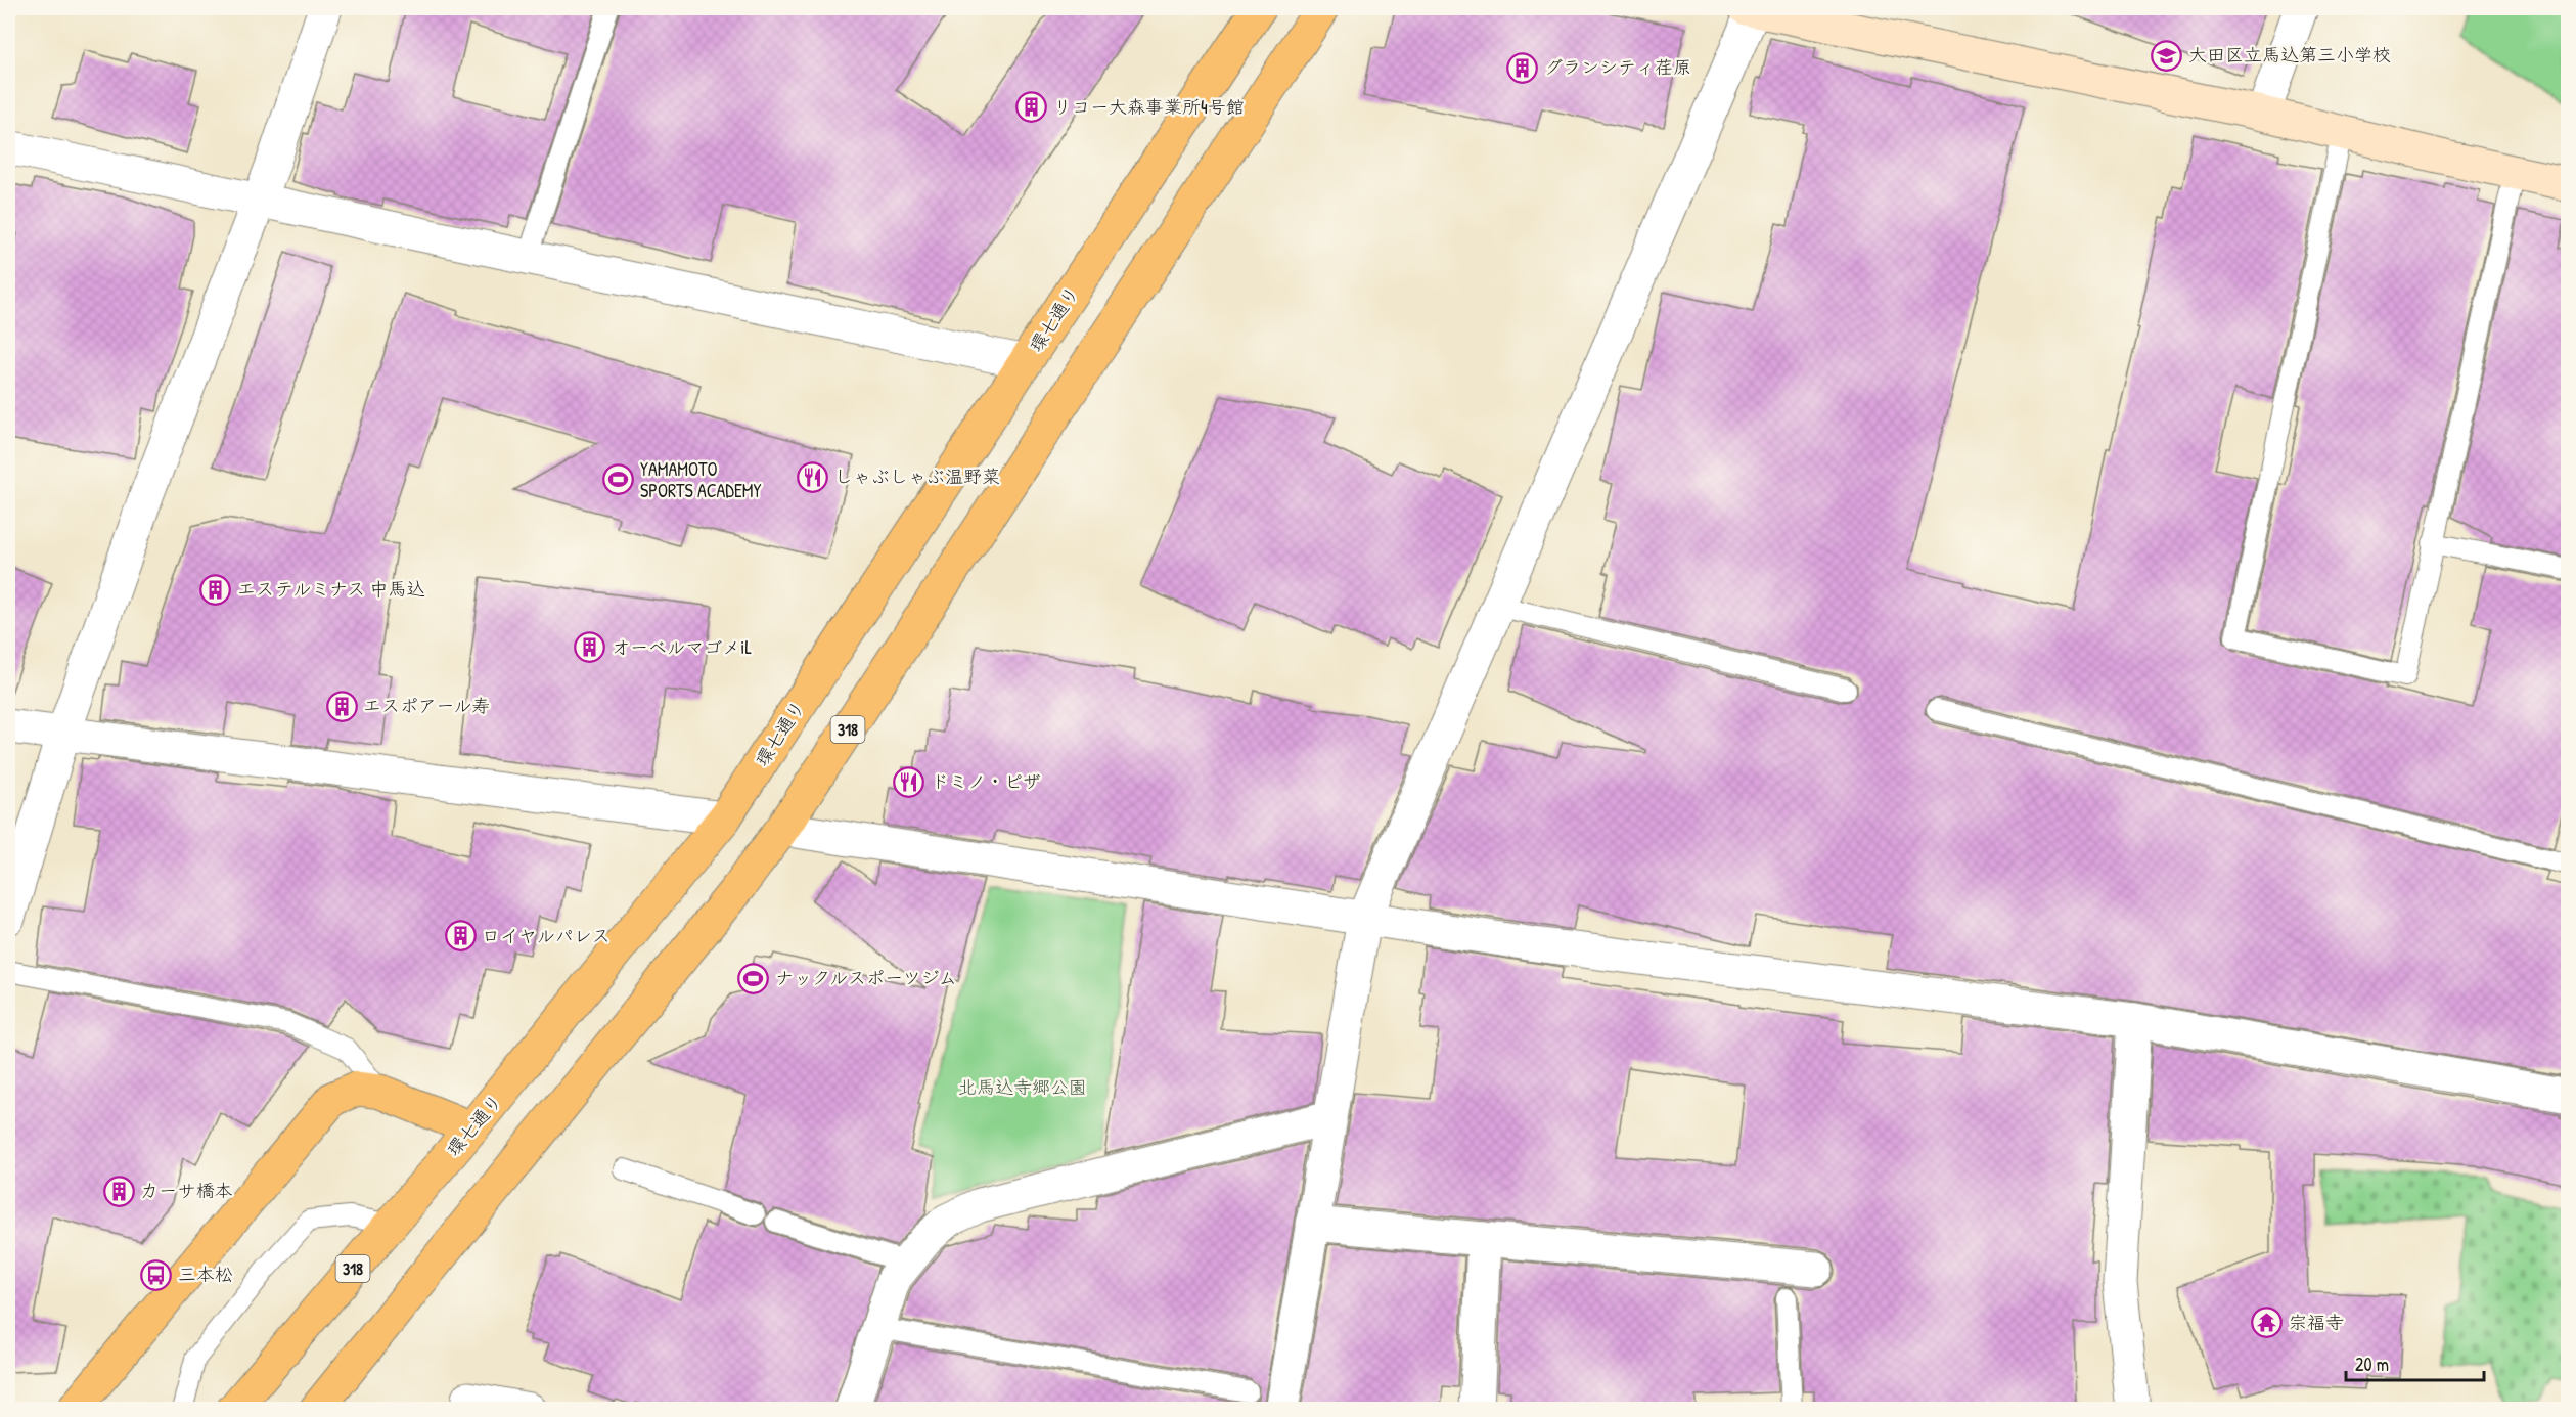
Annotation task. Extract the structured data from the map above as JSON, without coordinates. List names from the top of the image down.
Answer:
{
  "streets": {
    "main road": ["環七通り", "318"]
  },
  "parks": ["北馬込寺郷公園"],
  "places": {
    "school or university": ["大田区立馬込第三小学校"],
    "building": [
      "グランシティ荏原",
      "リコー大森事業所4号館",
      "エステルミナス 中馬込",
      "オーベルマゴメiL",
      "エスポアール寿",
      "ロイヤルパレス",
      "カーサ橋本"
    ],
    "restaurant": ["しゃぶしゃぶ温野菜", "ドミノ・ピザ"],
    "sports": ["YAMAMOTO SPORTS ACADEMY", "ナックルスポーツジム"],
    "bus stop": ["三本松"],
    "temple": ["宗福寺"]
  },
  "scale_bar": "20 m"
}
